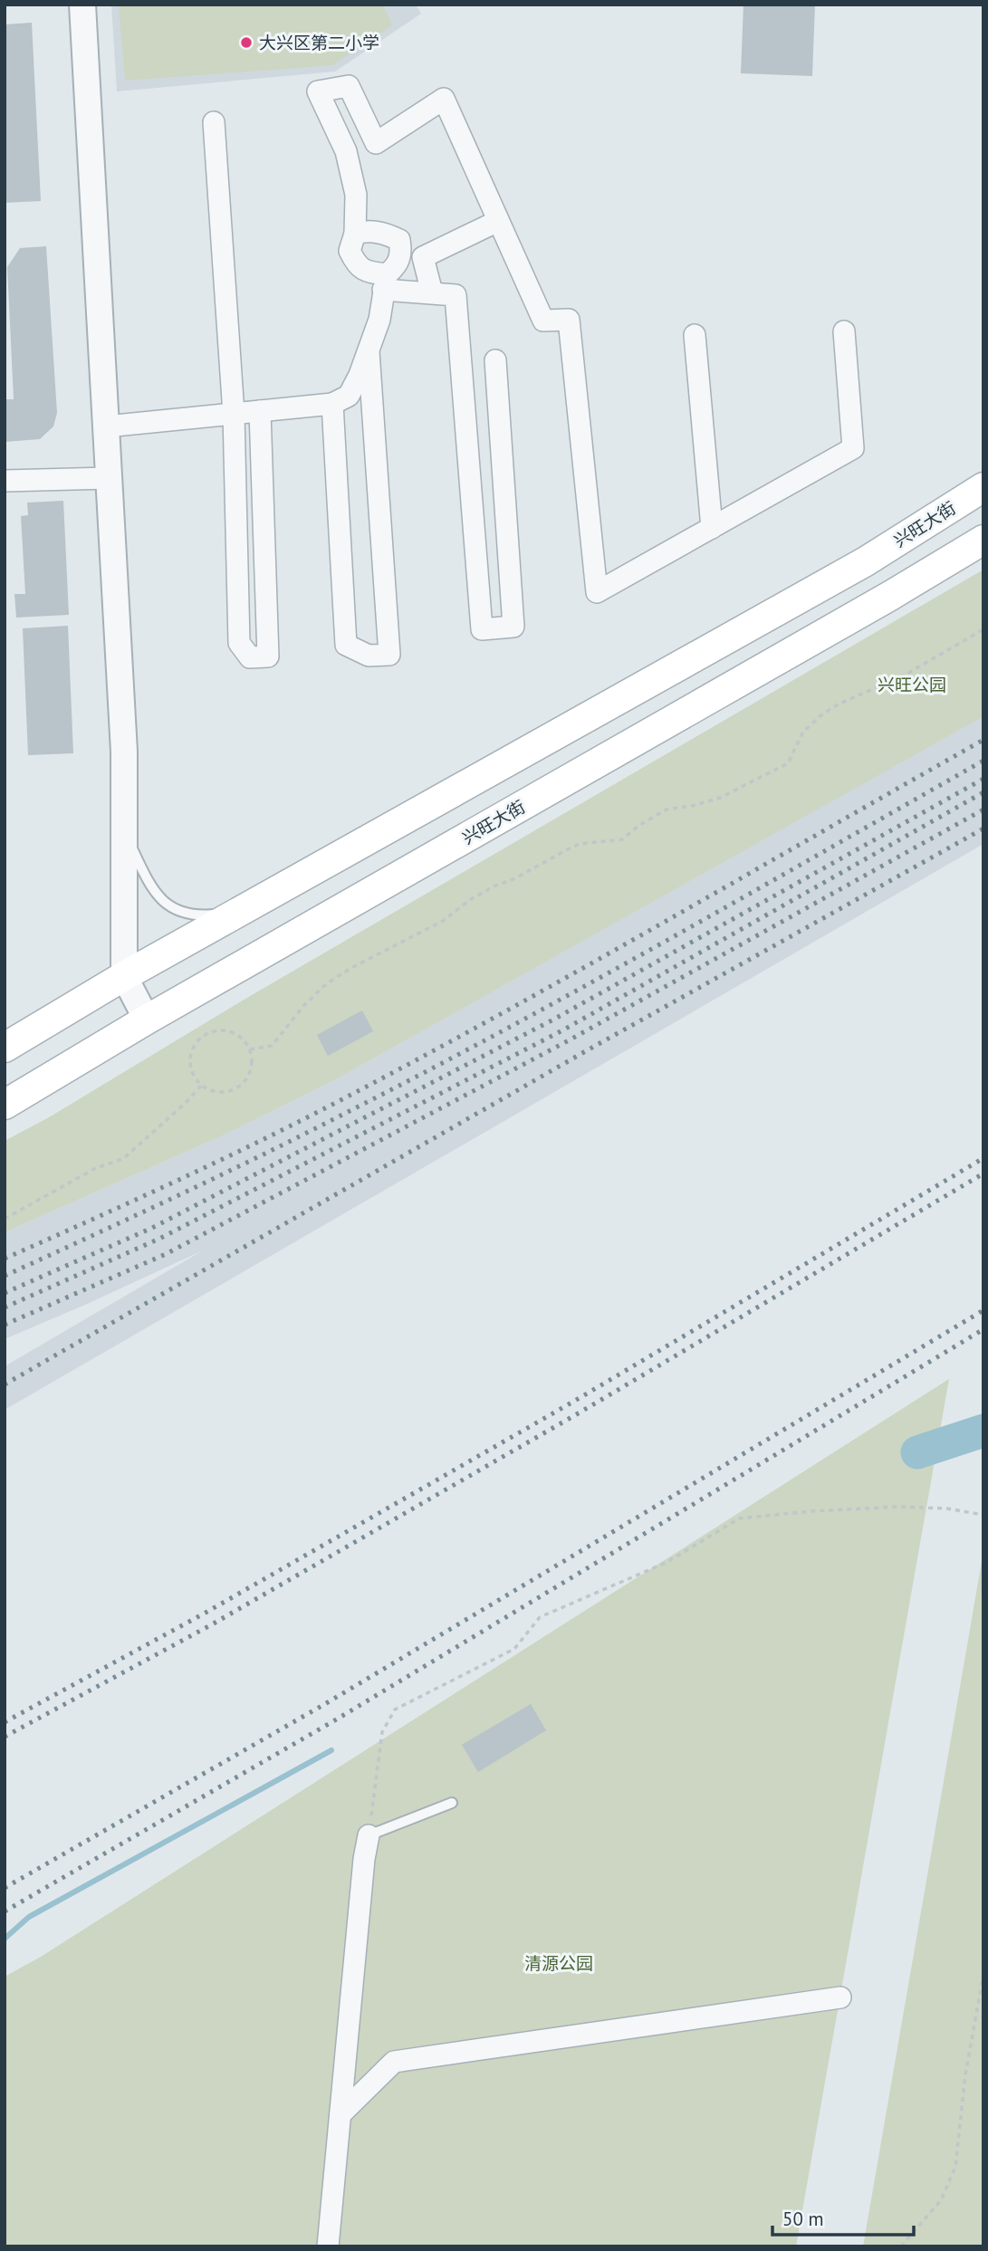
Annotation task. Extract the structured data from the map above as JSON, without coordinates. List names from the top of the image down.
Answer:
{
  "streets": {
    "main road": ["兴旺大街"]
  },
  "parks": ["兴旺公园", "清源公园"],
  "places": ["大兴区第二小学"],
  "scale_bar": "50 m"
}
